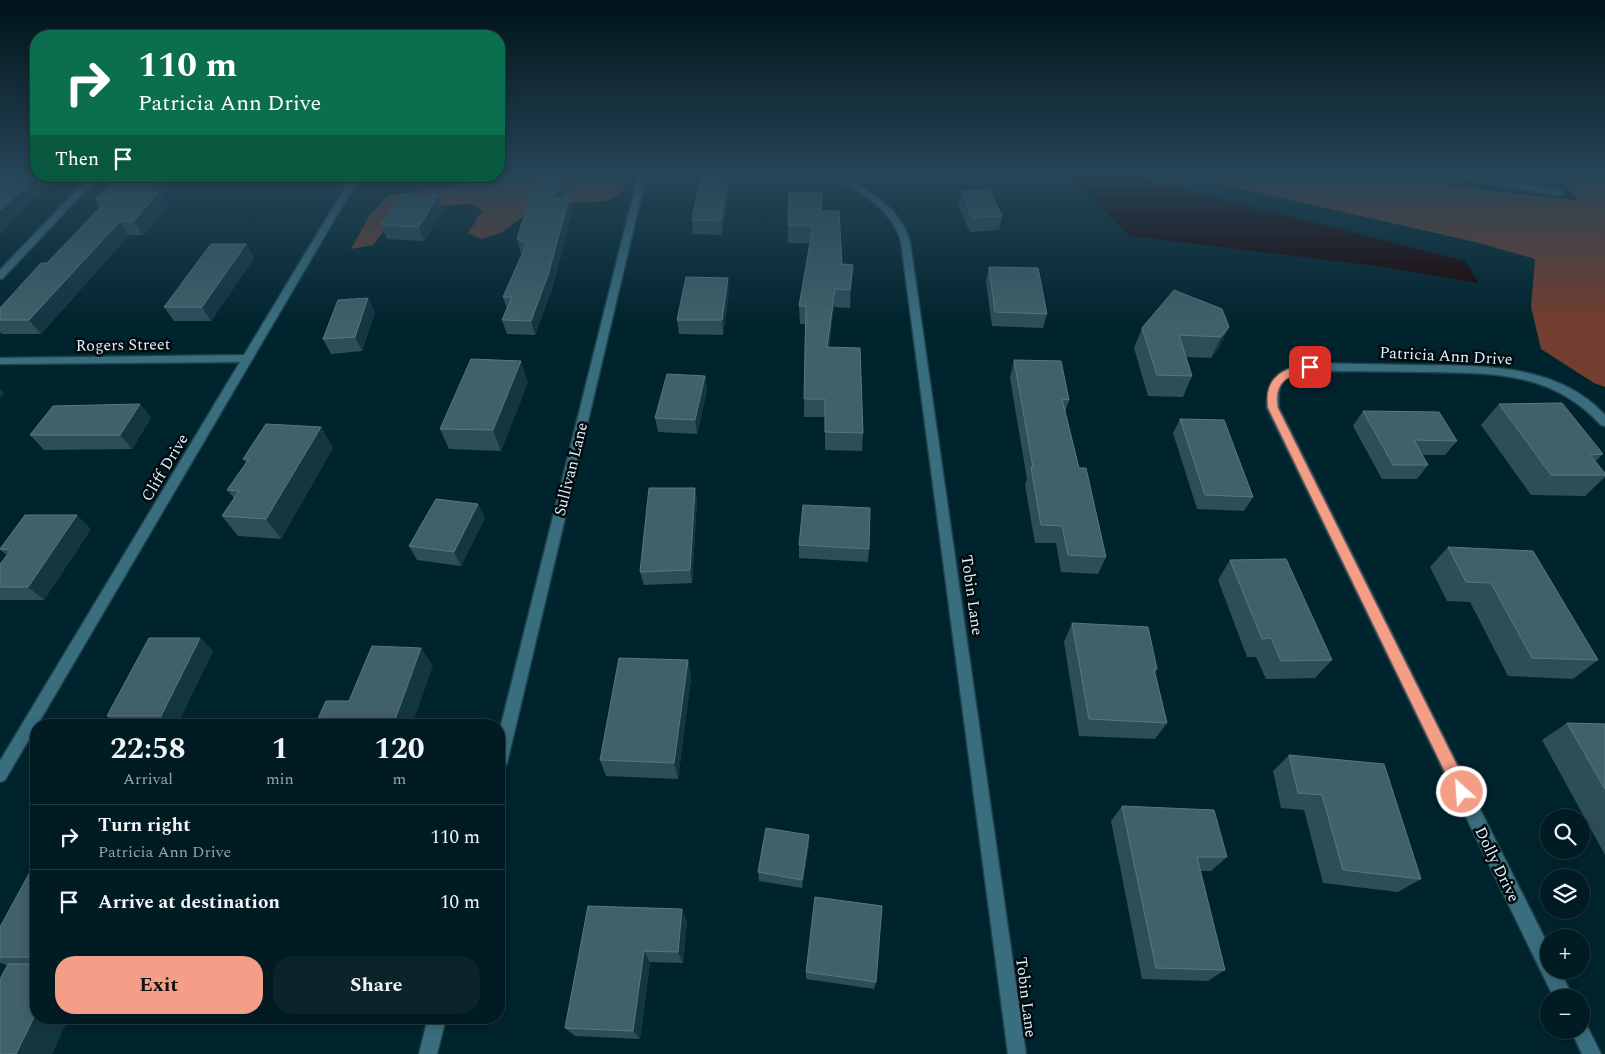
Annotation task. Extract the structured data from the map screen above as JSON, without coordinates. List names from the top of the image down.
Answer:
{
  "streets": {
    "street": [
      "Rogers Street",
      "Patricia Ann Drive",
      "Cliff Drive",
      "Sullivan Lane",
      "Tobin Lane",
      "Dolly Drive"
    ]
  },
  "crossings": [
    ["Rogers Street", "Cliff Drive"],
    ["Patricia Ann Drive", "Dolly Drive"]
  ],
  "page": {
    "turn": ["110 m", "Patricia Ann Drive"],
    "then": "Then",
    "eta": [
      "22:58",
      "Arrival",
      "1",
      "min",
      "120",
      "m"
    ],
    "list": [
      {
        "name": "Turn right",
        "note": "Patricia Ann Drive",
        "value": "110 m"
      },
      {
        "name": "Arrive at destination",
        "value": "10 m"
      }
    ],
    "map_buttons": ["+", "−"],
    "buttons": ["Exit", "Share"]
  }
}
